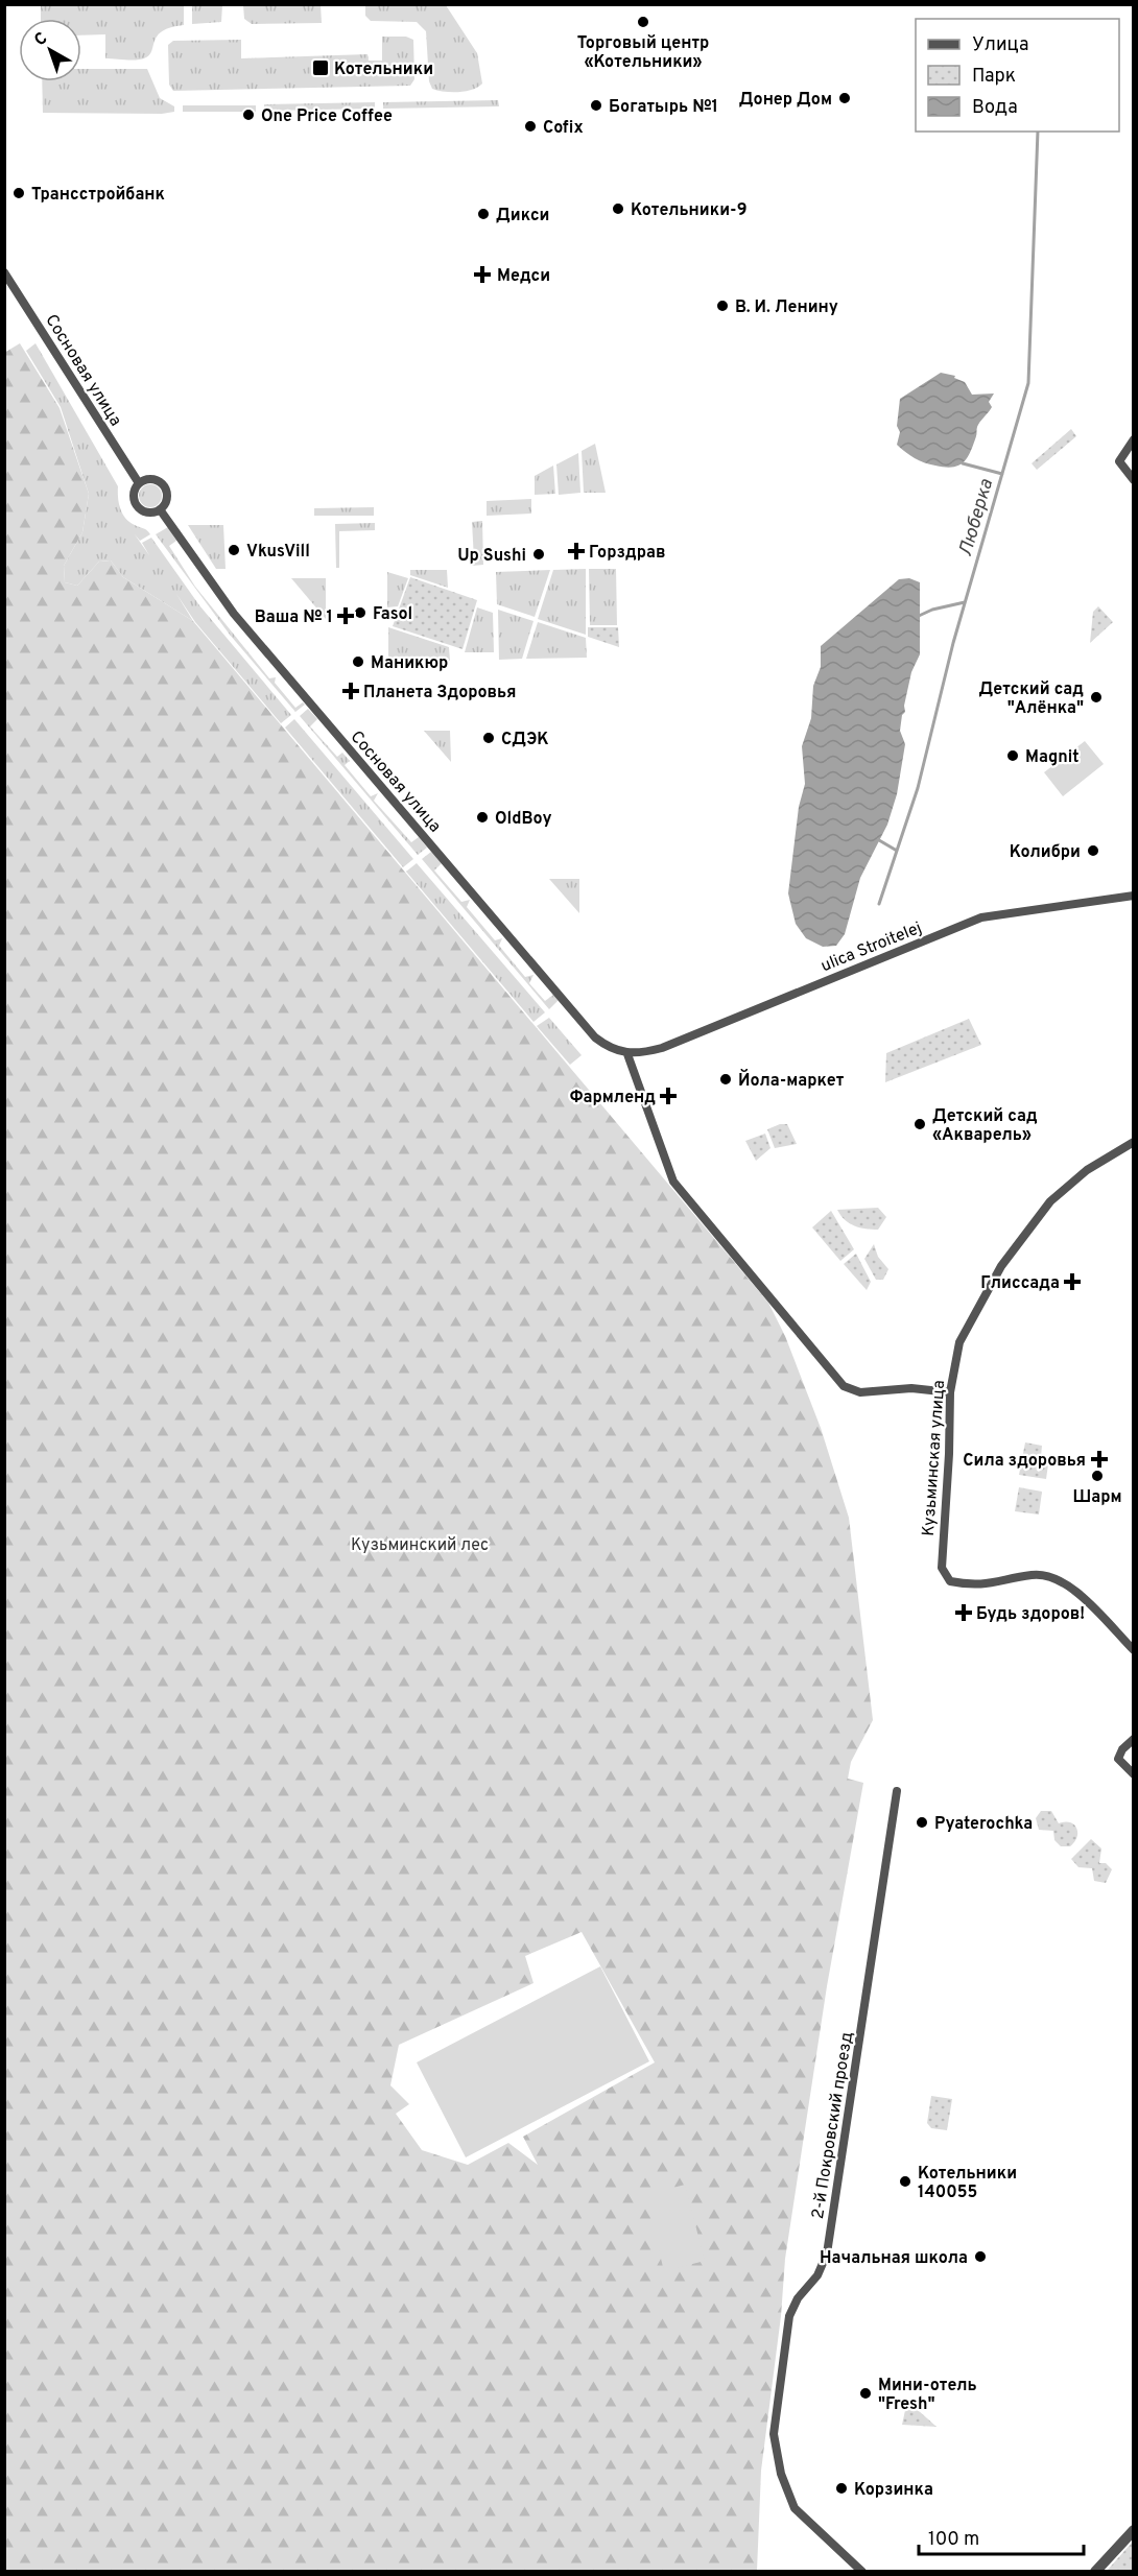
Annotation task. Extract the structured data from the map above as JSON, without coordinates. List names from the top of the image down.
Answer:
{
  "streets": {
    "street": [
      "Сосновая улица",
      "ulica Stroitelej",
      "Кузьминская улица",
      "2-й Покровский проезд"
    ]
  },
  "crossings": [
    ["Сосновая улица", "ulica Stroitelej"]
  ],
  "water": ["Люберка"],
  "parks": ["Кузьминский лес"],
  "places": {
    "other": [
      "Торговый центр «Котельники»",
      "Донер Дом",
      "Богатырь №1",
      "One Price Coffee",
      "Cofix",
      "Трансстройбанк",
      "Котельники-9",
      "Дикси",
      "В. И. Ленину",
      "VkusVill",
      "Up Sushi",
      "Fasol",
      "Маникюр",
      "Детский сад \"Алёнка\"",
      "СДЭК",
      "Magnit",
      "OldBoy",
      "Колибри",
      "Йола-маркет",
      "Детский сад «Акварель»",
      "Шарм",
      "Pyaterochka",
      "Котельники 140055",
      "Начальная школа",
      "Мини-отель \"Fresh\"",
      "Корзинка"
    ],
    "transit": ["Котельники"],
    "health": [
      "Медси",
      "Горздрав",
      "Ваша № 1",
      "Планета Здоровья",
      "Фармленд",
      "Глиссада",
      "Сила здоровья",
      "Будь здоров!"
    ]
  },
  "legend": ["Улица", "Парк", "Вода"],
  "scale_bar": "100 m",
  "north": "top left"
}
